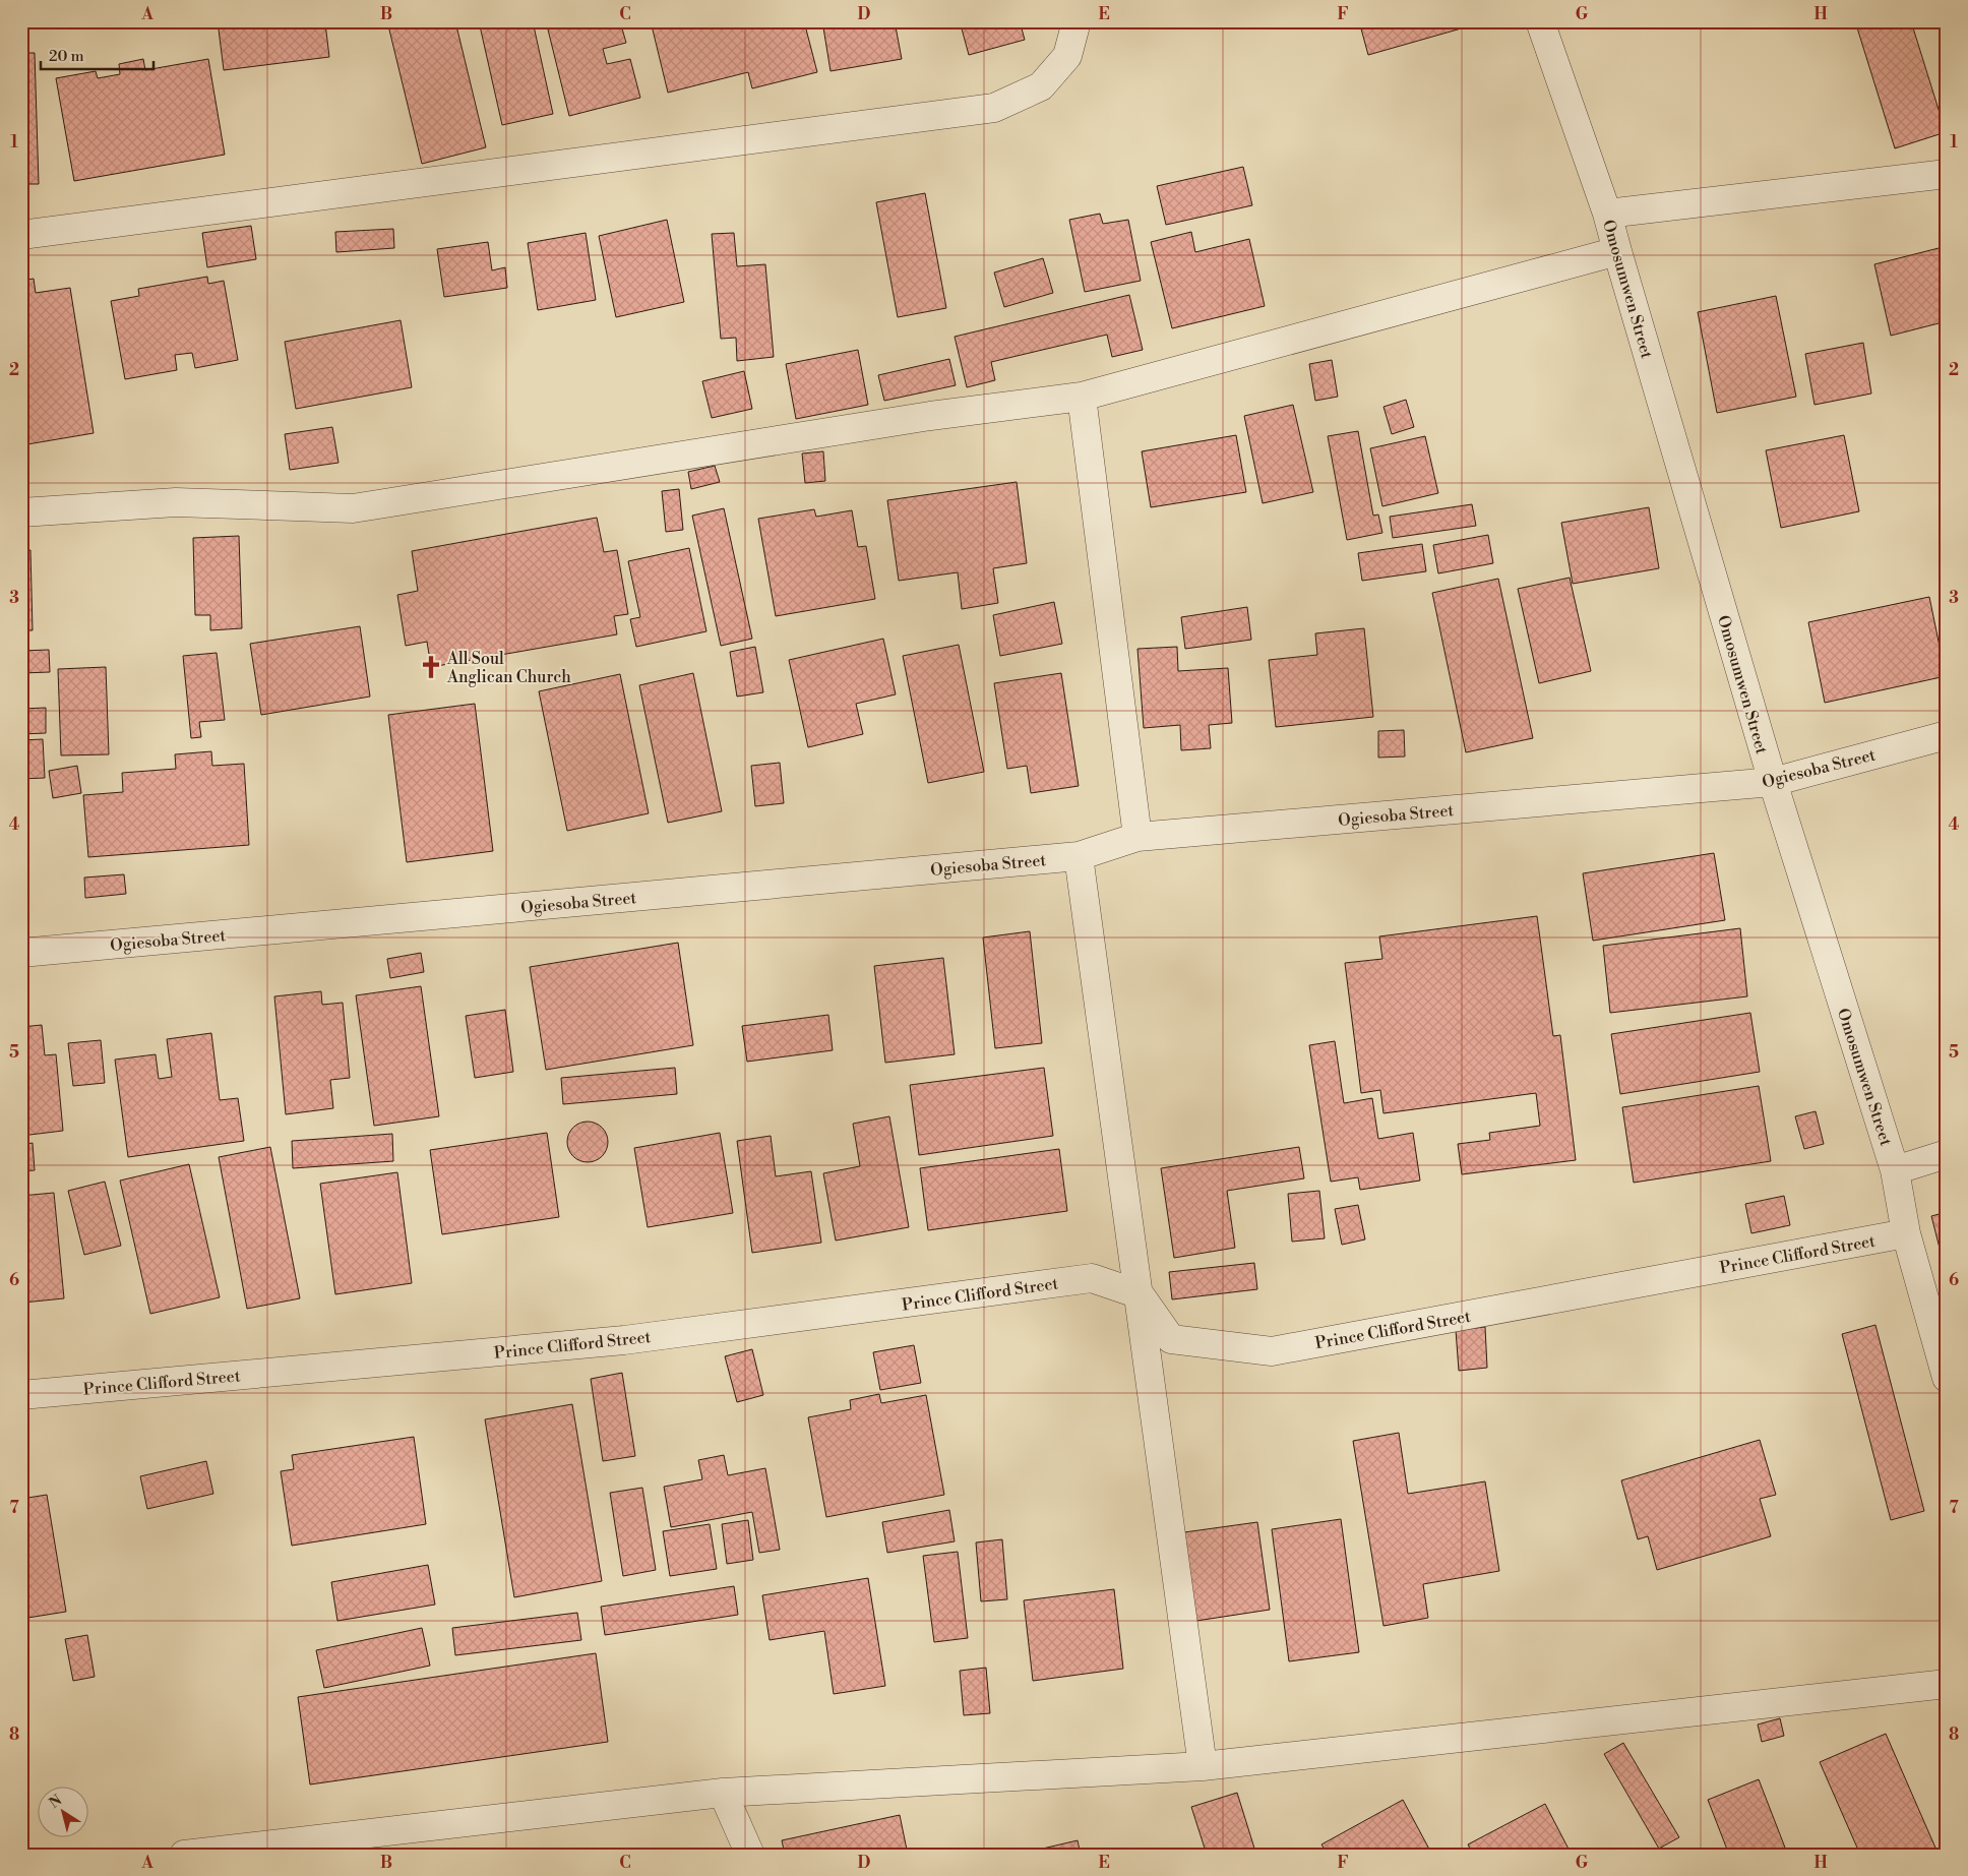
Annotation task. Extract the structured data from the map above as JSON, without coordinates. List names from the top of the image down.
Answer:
{
  "streets": {
    "street": ["Omosumwen Street", "Ogiesoba Street", "Prince Clifford Street"]
  },
  "crossings": [
    ["Omosumwen Street", "Ogiesoba Street"],
    ["Omosumwen Street", "Prince Clifford Street"]
  ],
  "places": {
    "church": ["All Soul Anglican Church"]
  },
  "scale_bar": "20 m",
  "north": "top left",
  "grid": {
    "columns": [
      "A",
      "B",
      "C",
      "D",
      "E",
      "F",
      "G",
      "H"
    ],
    "rows": [
      "1",
      "2",
      "3",
      "4",
      "5",
      "6",
      "7",
      "8"
    ]
  }
}
